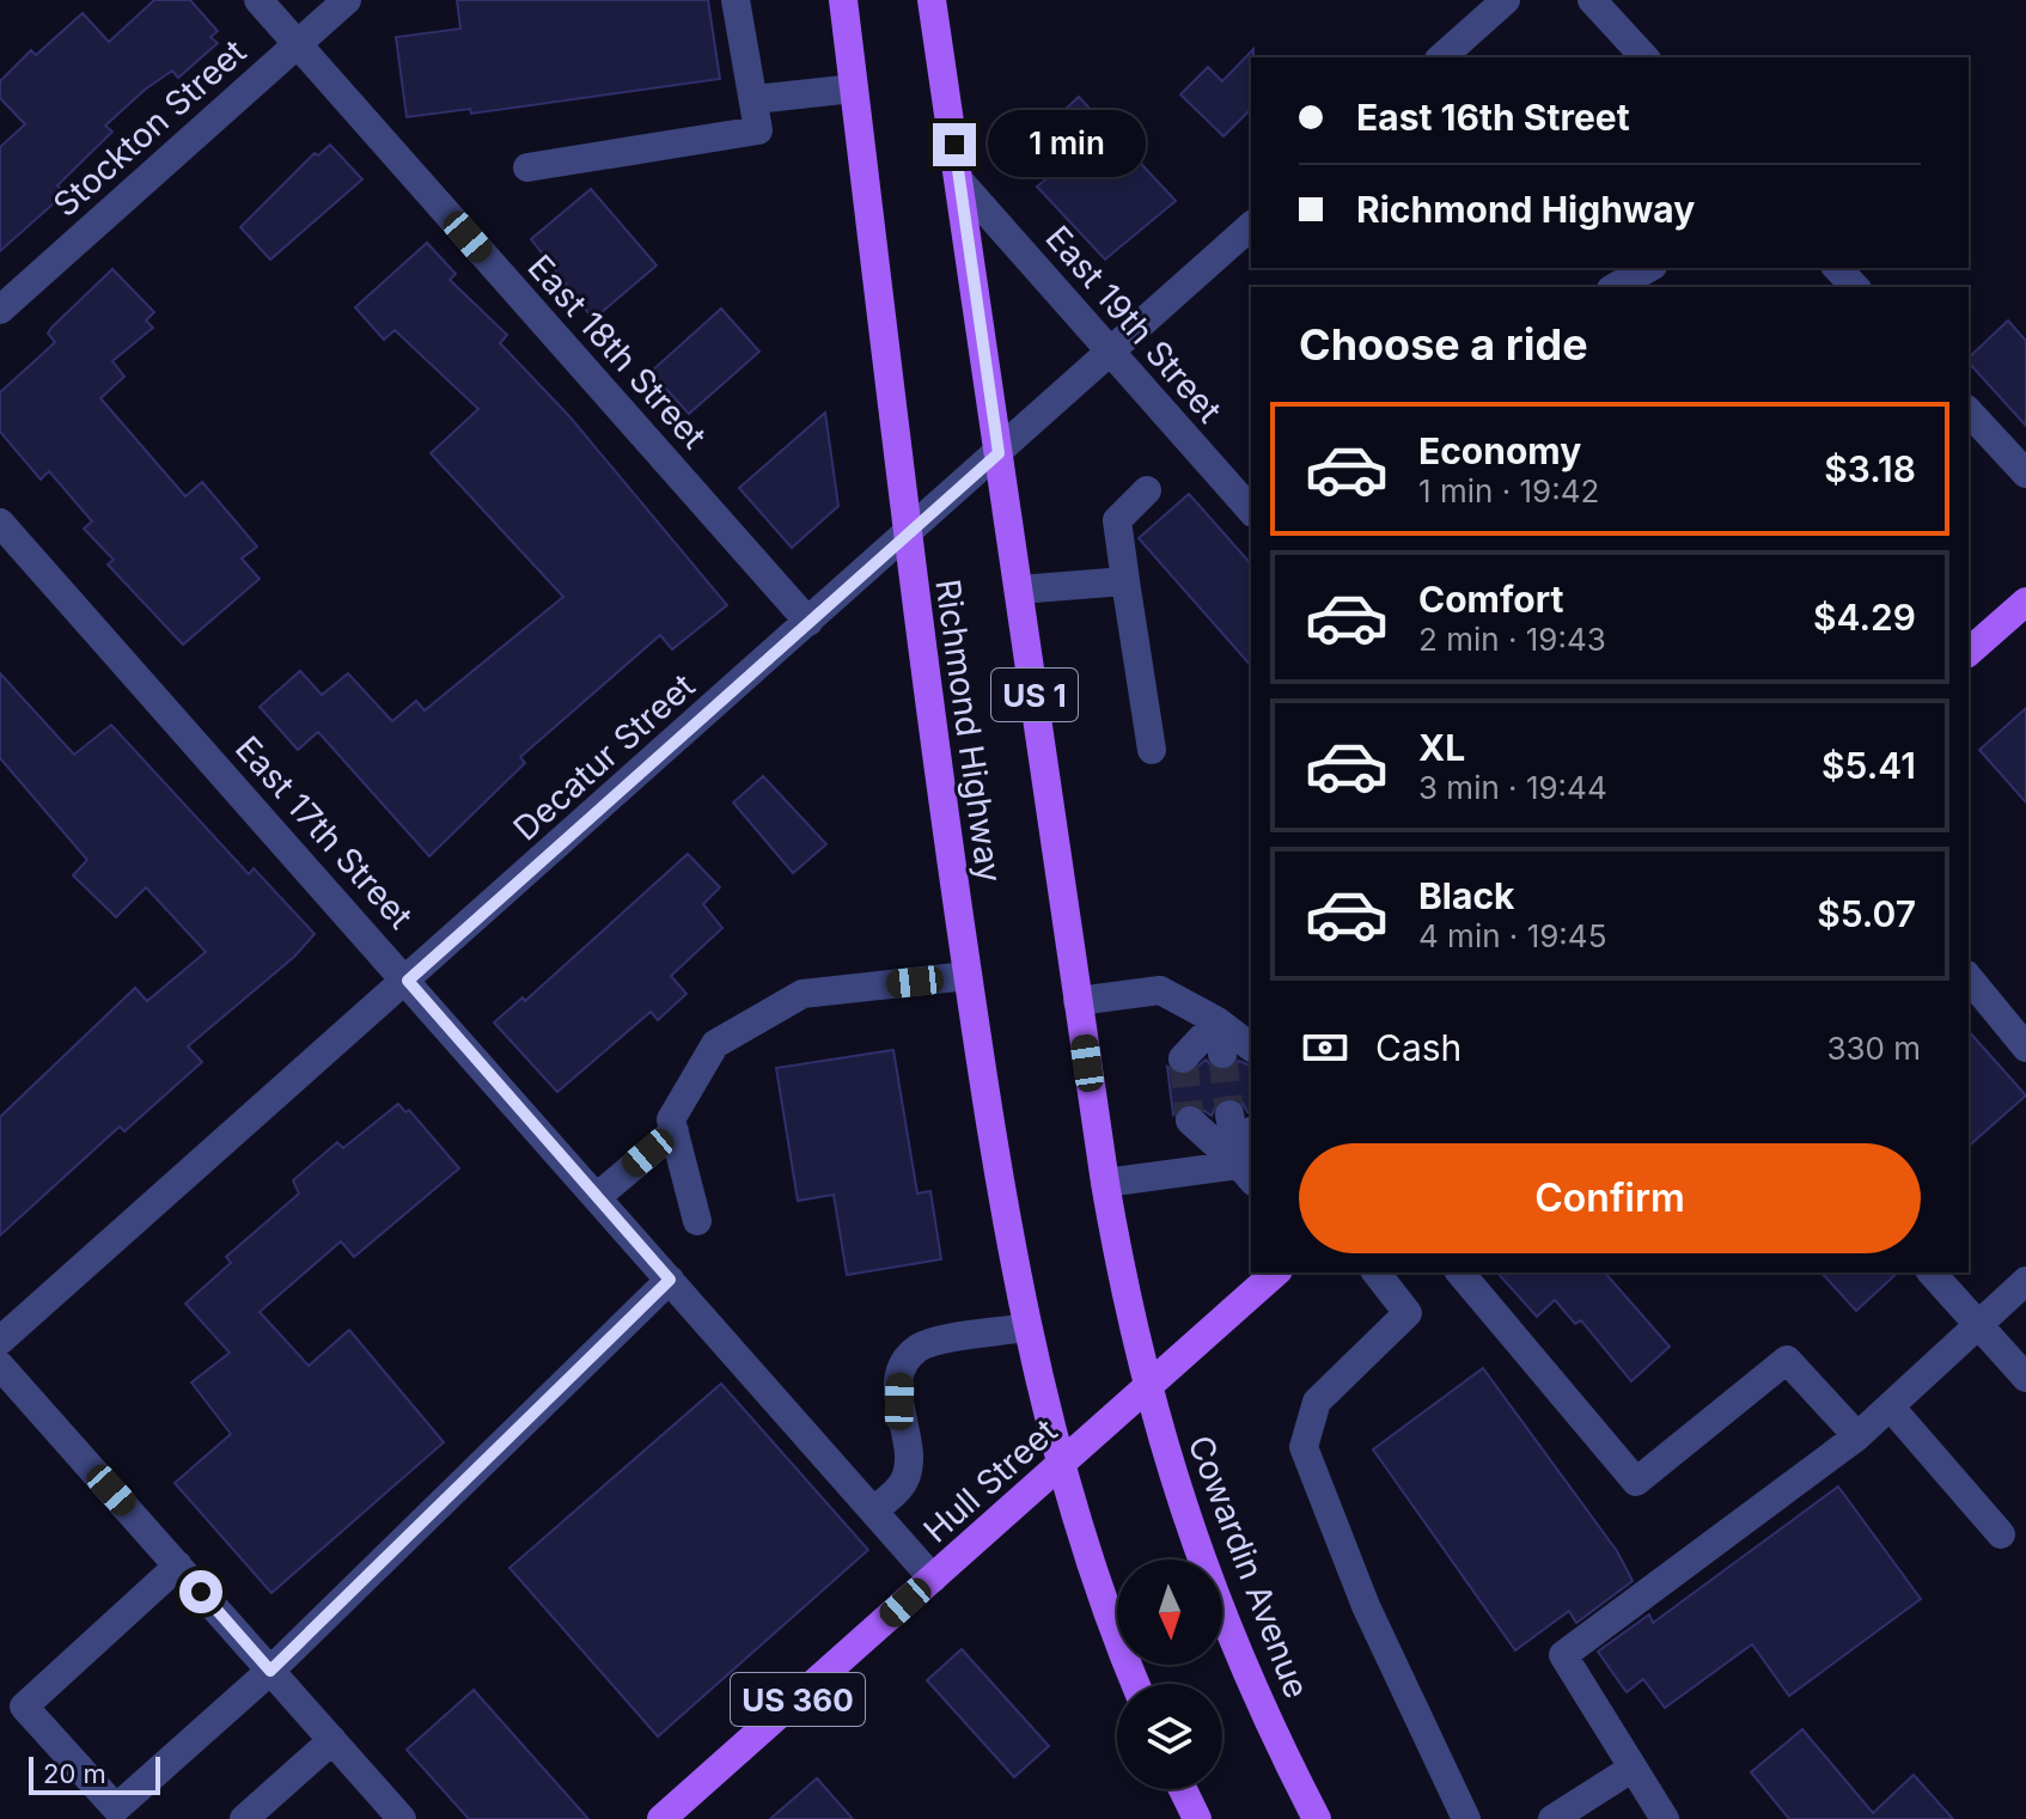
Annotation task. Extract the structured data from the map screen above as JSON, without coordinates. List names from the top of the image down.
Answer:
{
  "streets": {
    "main road": [
      "US 1",
      "Richmond Highway",
      "Hull Street",
      "Cowardin Avenue",
      "US 360"
    ],
    "street": [
      "Stockton Street",
      "East 19th Street",
      "East 18th Street",
      "Decatur Street",
      "East 17th Street"
    ]
  },
  "crossings": [
    ["Stockton Street", "East 18th Street"],
    ["East 19th Street", "Richmond Highway"],
    ["East 19th Street", "Decatur Street"],
    ["East 18th Street", "Decatur Street"],
    ["Richmond Highway", "Decatur Street"],
    ["Richmond Highway", "Hull Street"],
    ["Richmond Highway", "Cowardin Avenue"],
    ["Decatur Street", "East 17th Street"],
    ["East 17th Street", "Hull Street"],
    ["Hull Street", "Cowardin Avenue"]
  ],
  "scale_bar": "20 m",
  "north": "bottom",
  "page": {
    "banner": ["East 16th Street", "Richmond Highway"],
    "bubble": "1 min",
    "heading": "Choose a ride",
    "list": [
      {
        "name": "Economy",
        "note": "1 min · 19:42",
        "value": "$3.18"
      },
      {
        "name": "Comfort",
        "note": "2 min · 19:43",
        "value": "$4.29"
      },
      {
        "name": "XL",
        "note": "3 min · 19:44",
        "value": "$5.41"
      },
      {
        "name": "Black",
        "note": "4 min · 19:45",
        "value": "$5.07"
      }
    ],
    "pay": ["Cash", "330 m"],
    "buttons": "Confirm",
    "scale": "20 m"
  }
}
